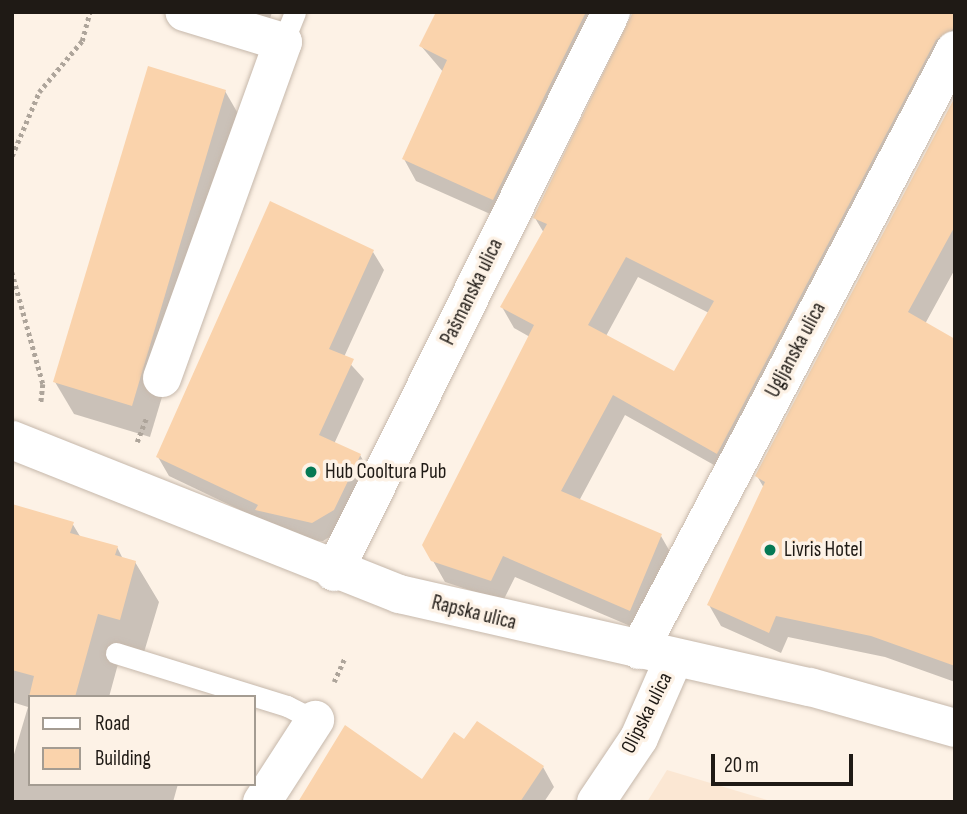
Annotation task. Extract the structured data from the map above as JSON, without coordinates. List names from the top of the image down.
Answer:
{
  "streets": {
    "street": [
      "Pašmanska ulica",
      "Ugljanska ulica",
      "Rapska ulica",
      "Olipska ulica"
    ]
  },
  "crossings": [
    ["Pašmanska ulica", "Rapska ulica"],
    ["Ugljanska ulica", "Rapska ulica"],
    ["Ugljanska ulica", "Olipska ulica"],
    ["Rapska ulica", "Olipska ulica"]
  ],
  "places": ["Hub Cooltura Pub", "Livris Hotel"],
  "legend": ["Road", "Building"],
  "scale_bar": "20 m"
}
